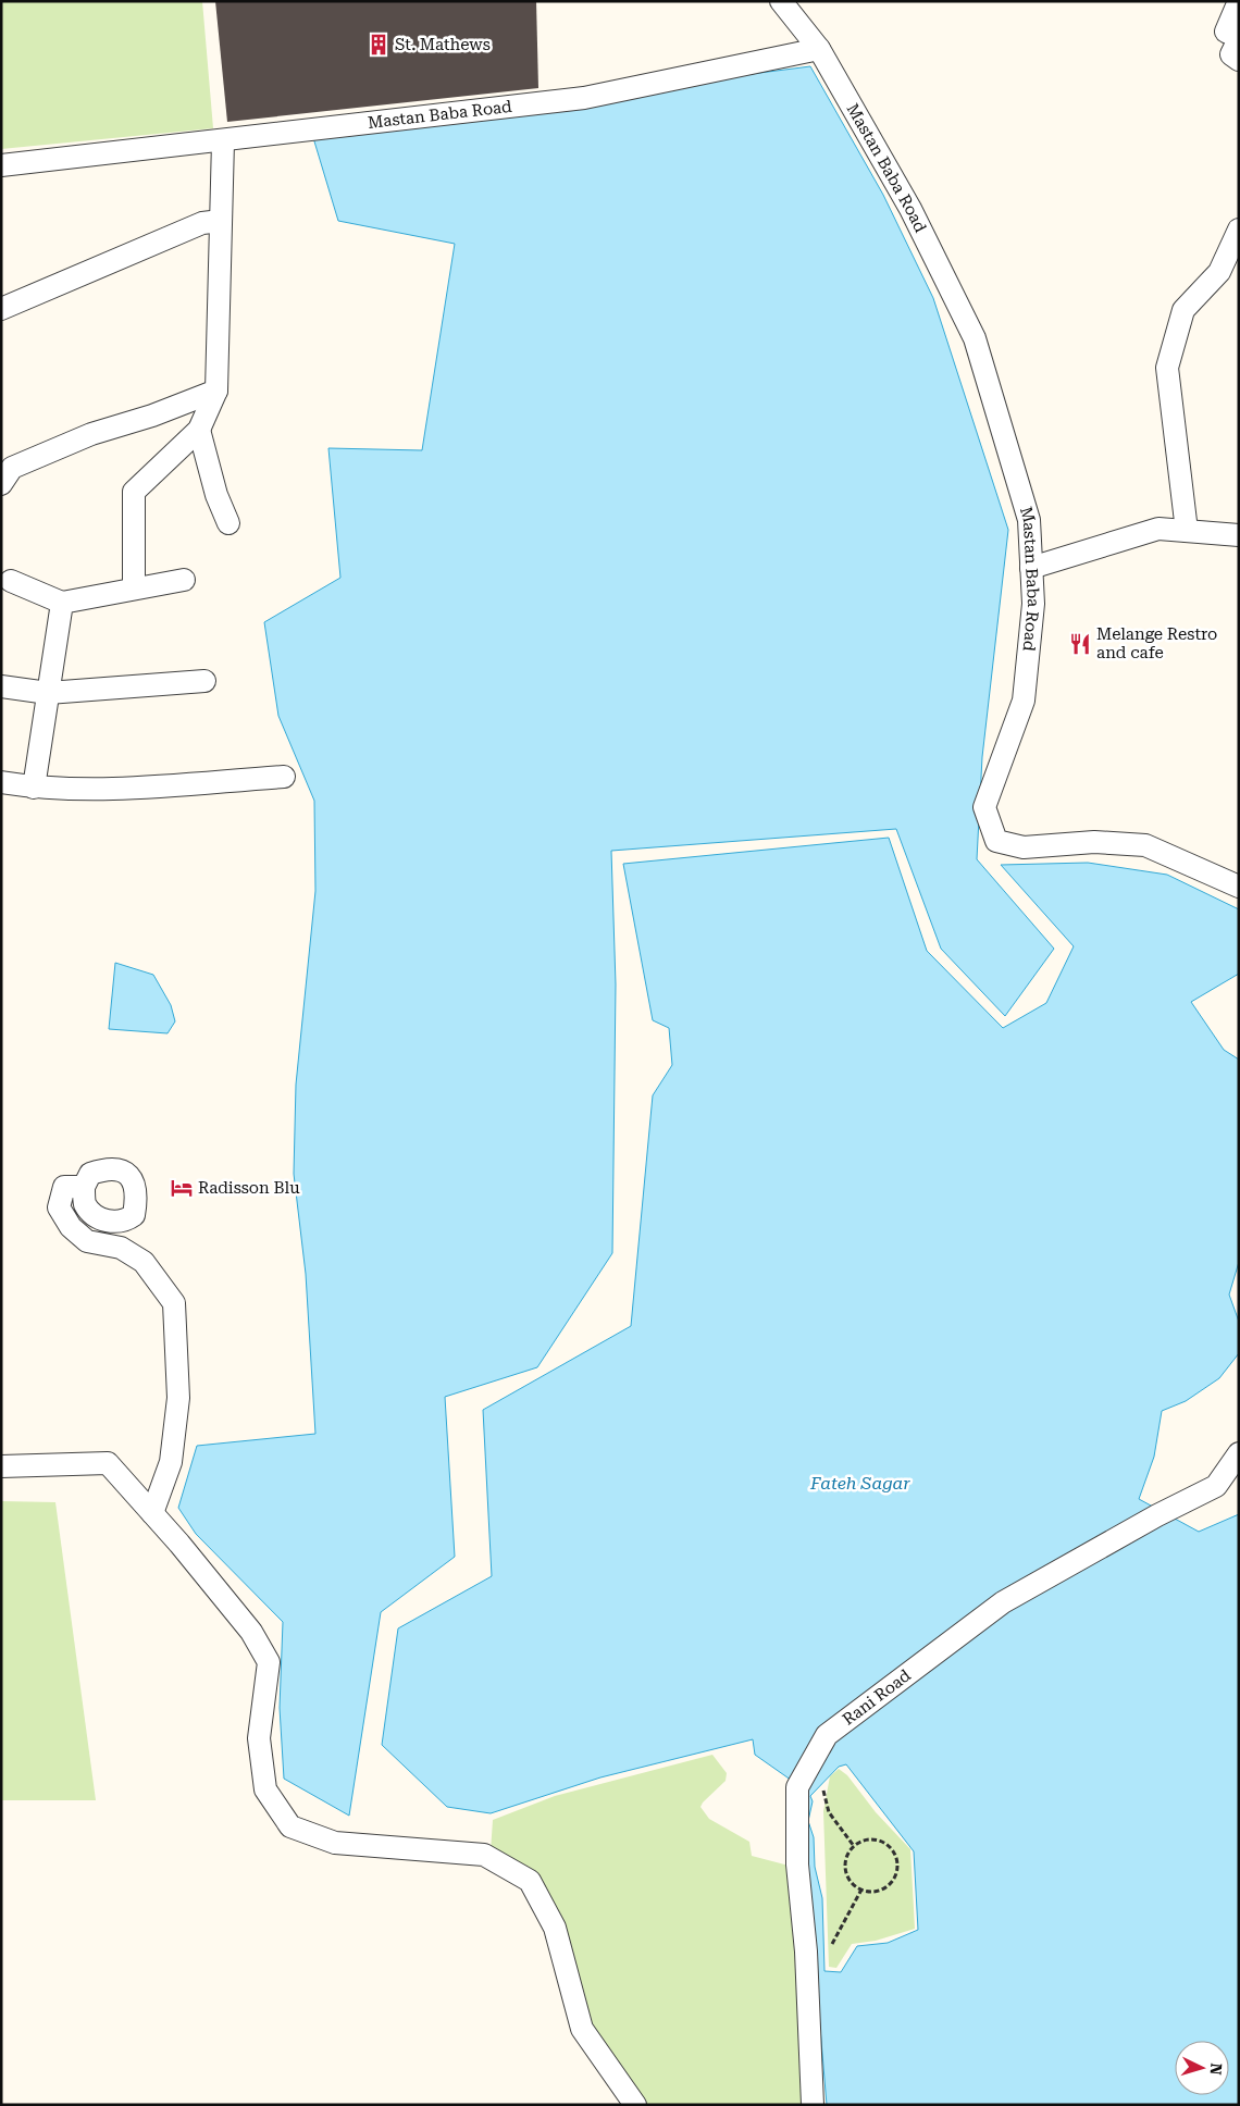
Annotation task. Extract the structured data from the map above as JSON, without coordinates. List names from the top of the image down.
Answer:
{
  "streets": {
    "street": ["Mastan Baba Road", "Rani Road"]
  },
  "water": ["Fateh Sagar"],
  "places": {
    "building": ["St. Mathews"],
    "restaurant": ["Melange Restro and cafe"],
    "hotel": ["Radisson Blu"]
  },
  "north": "right"
}
